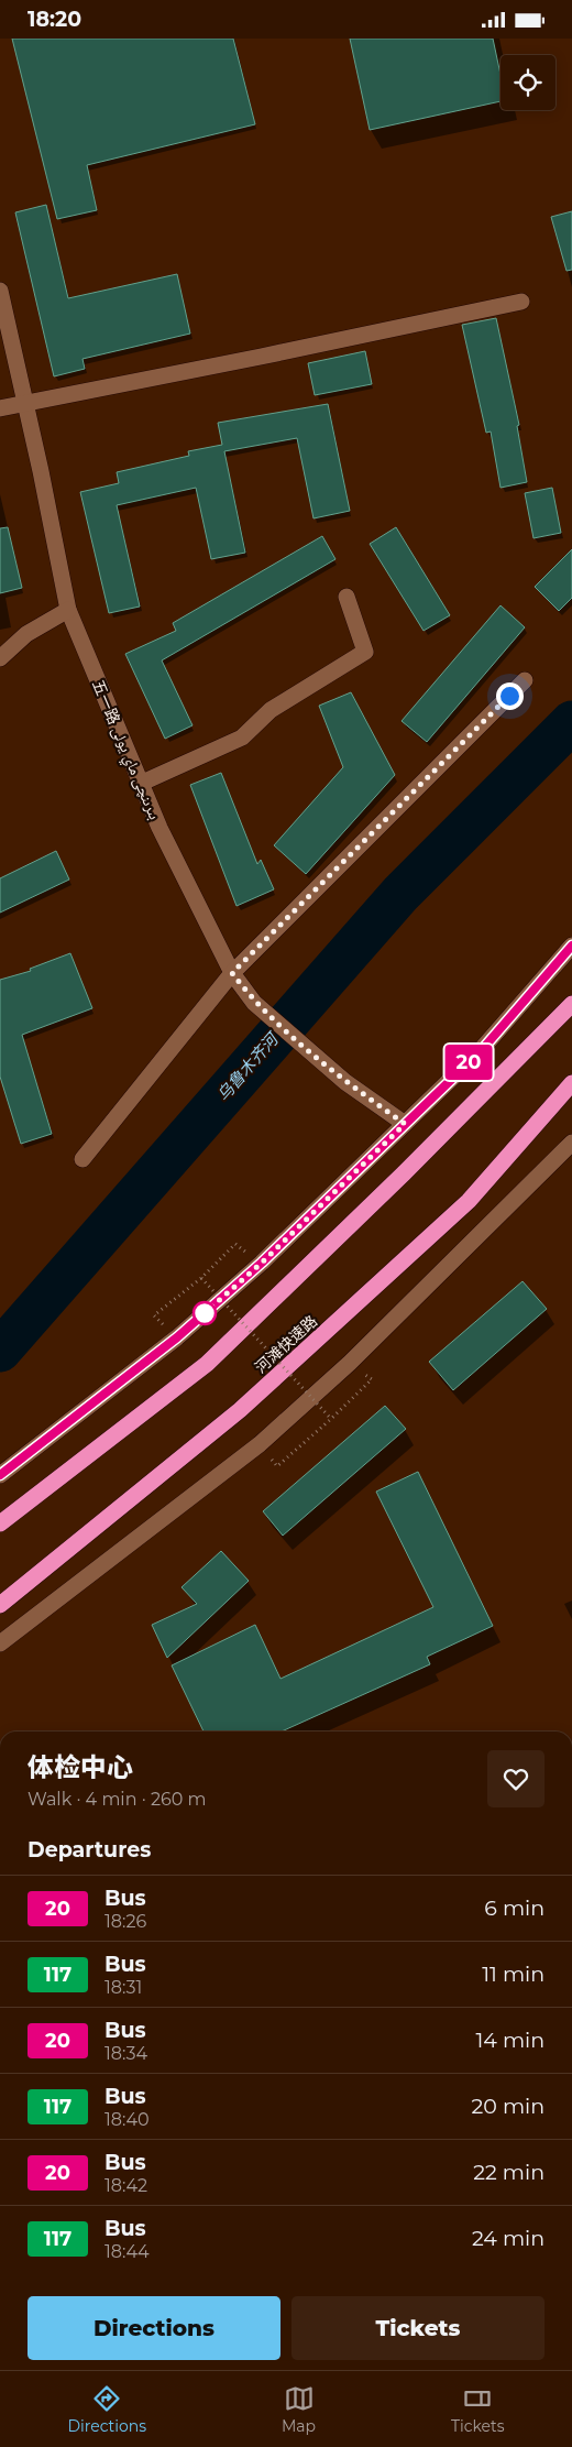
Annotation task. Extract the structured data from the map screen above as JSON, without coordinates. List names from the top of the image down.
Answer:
{
  "streets": {
    "highway": ["河滩快速路"],
    "street": ["五一路 بىرىنچى ماي يولى"]
  },
  "water": ["乌鲁木齐河"],
  "lines": ["bus line 20"],
  "page": {
    "status": "18:20",
    "on_map": "20",
    "heading": [
      ["体检中心", "Walk · 4 min · 260 m"],
      "Departures"
    ],
    "list": [
      {
        "mark": "20",
        "name": "Bus",
        "note": "18:26",
        "value": "6 min"
      },
      {
        "mark": "117",
        "name": "Bus",
        "note": "18:31",
        "value": "11 min"
      },
      {
        "mark": "20",
        "name": "Bus",
        "note": "18:34",
        "value": "14 min"
      },
      {
        "mark": "117",
        "name": "Bus",
        "note": "18:40",
        "value": "20 min"
      },
      {
        "mark": "20",
        "name": "Bus",
        "note": "18:42",
        "value": "22 min"
      },
      {
        "mark": "117",
        "name": "Bus",
        "note": "18:44",
        "value": "24 min"
      }
    ],
    "buttons": ["Directions", "Tickets"],
    "tabs": ["Directions", "Map", "Tickets"]
  }
}
